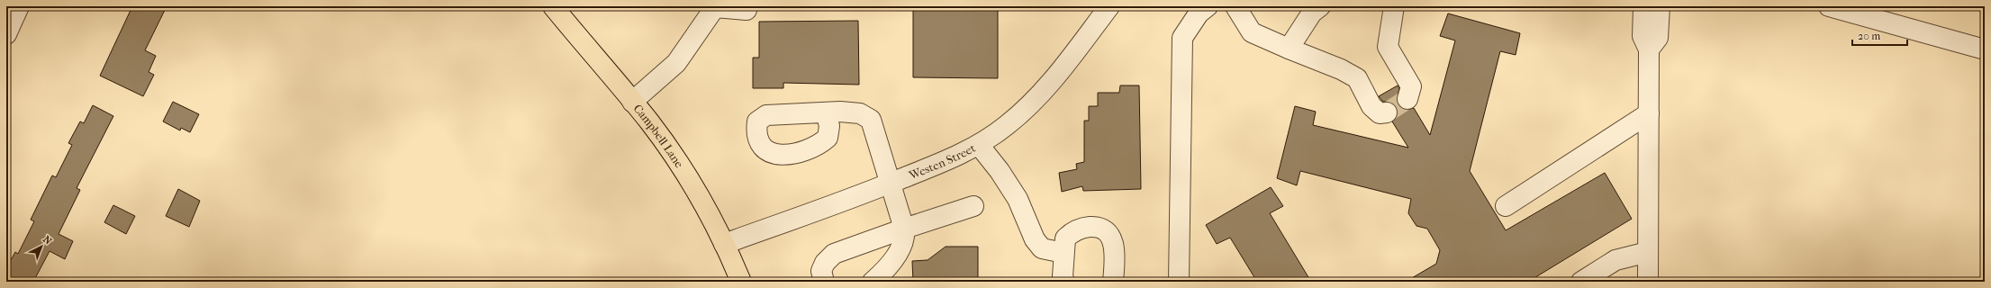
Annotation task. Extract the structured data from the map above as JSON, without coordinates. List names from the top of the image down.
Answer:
{
  "streets": {
    "main road": ["Campbell Lane"],
    "street": ["Westen Street"]
  },
  "crossings": [
    ["Campbell Lane", "Westen Street"]
  ],
  "scale_bar": "20 m",
  "north": "top right"
}
